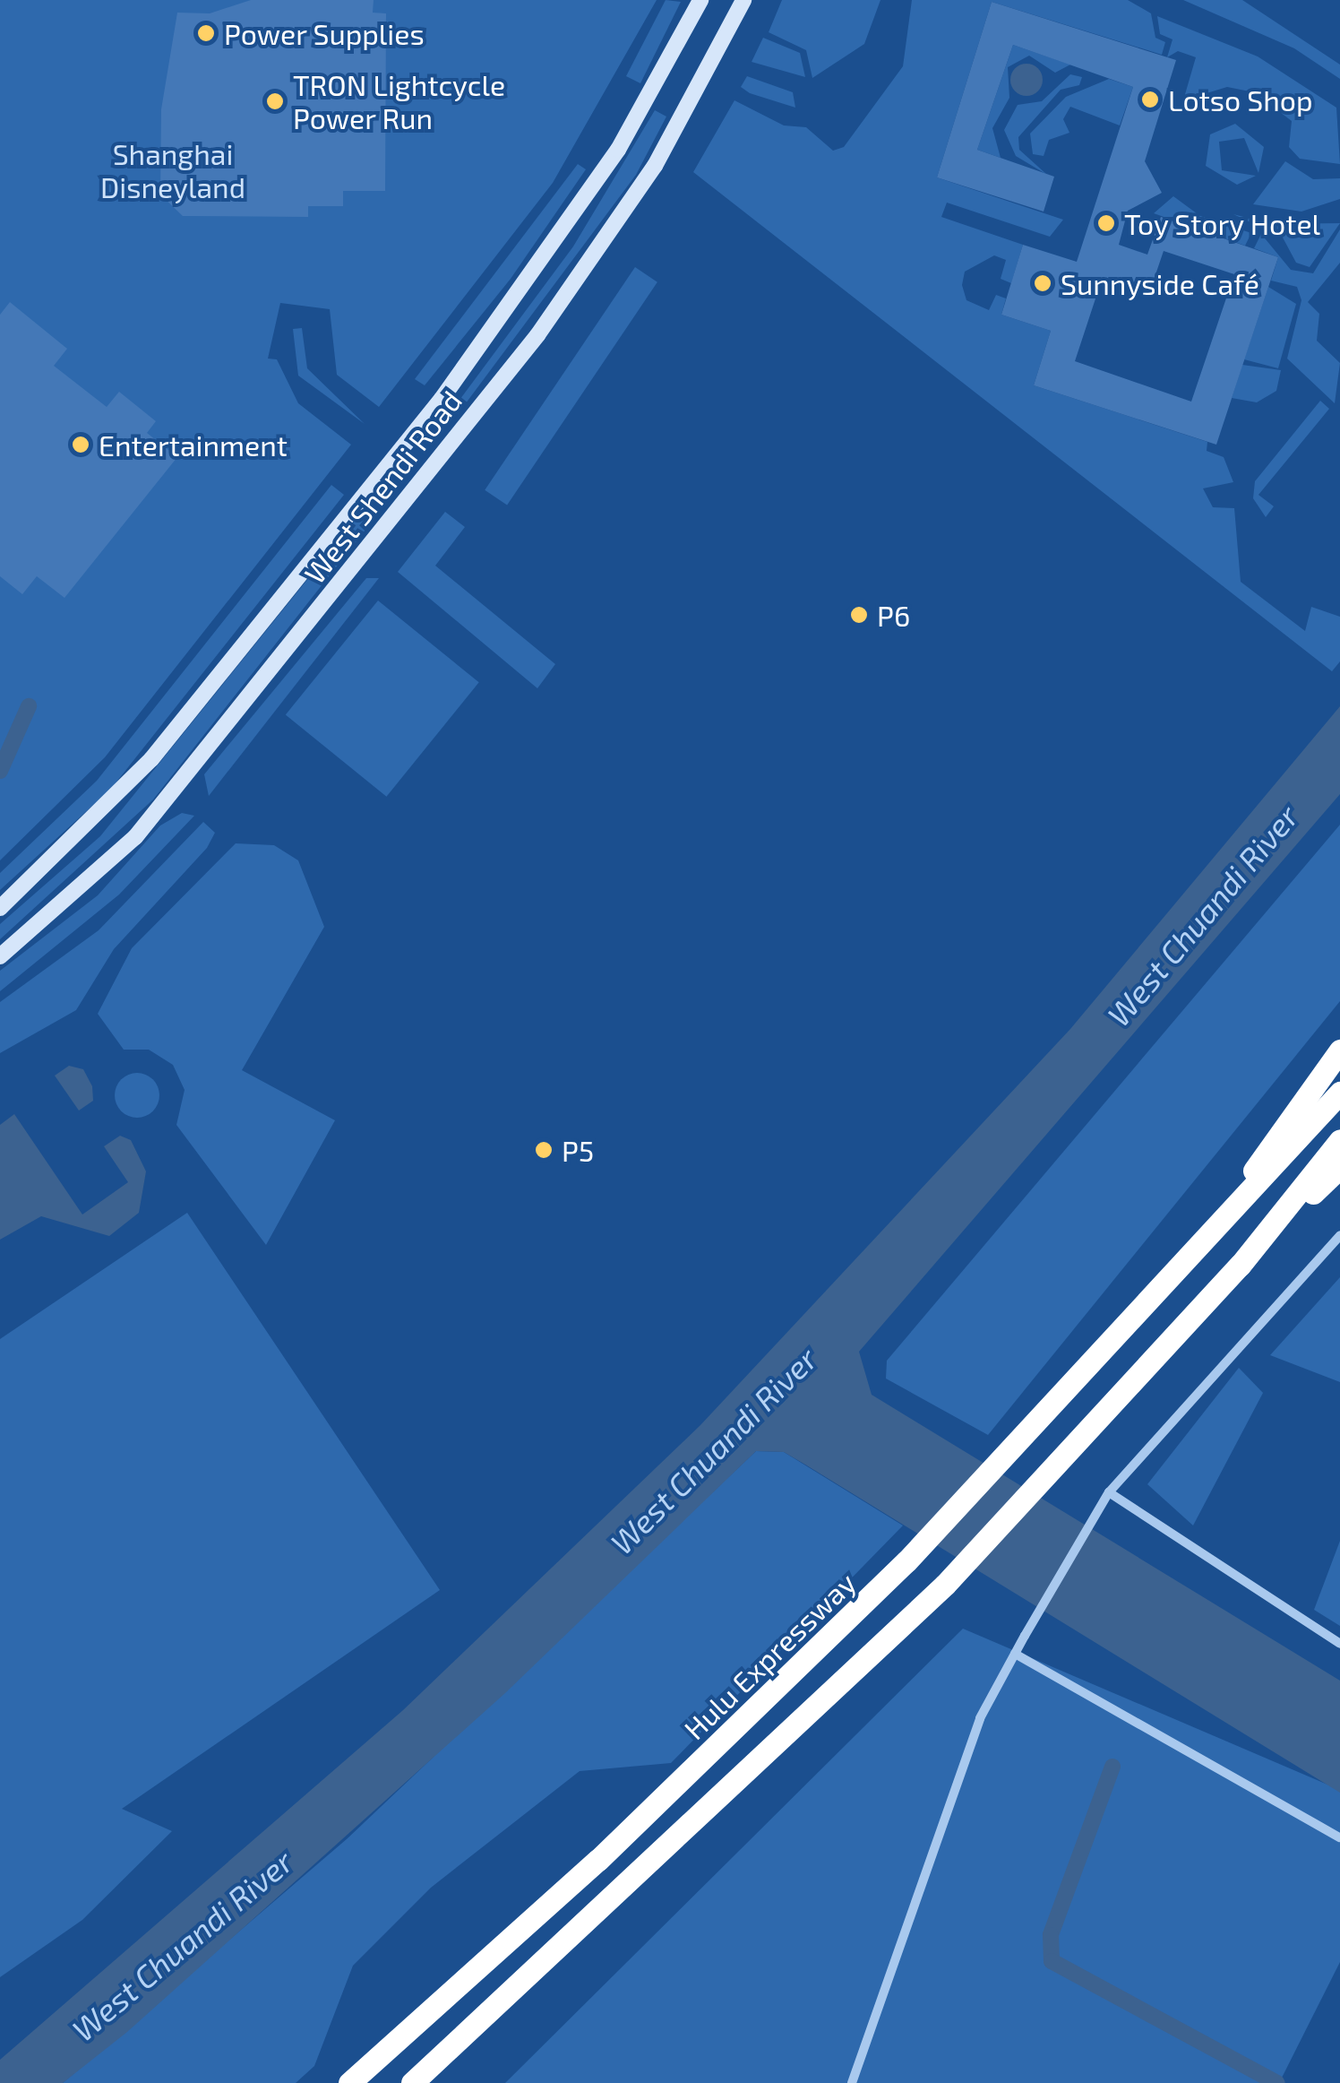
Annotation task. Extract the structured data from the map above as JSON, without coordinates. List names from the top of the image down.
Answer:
{
  "streets": {
    "highway": ["Hulu Expressway"],
    "street": ["West Shendi Road"]
  },
  "water": ["West Chuandi River"],
  "parks": ["Shanghai Disneyland"],
  "places": [
    "Power Supplies",
    "Lotso Shop",
    "TRON Lightcycle Power Run",
    "Toy Story Hotel",
    "Sunnyside Café",
    "Entertainment",
    "P6",
    "P5"
  ]
}
